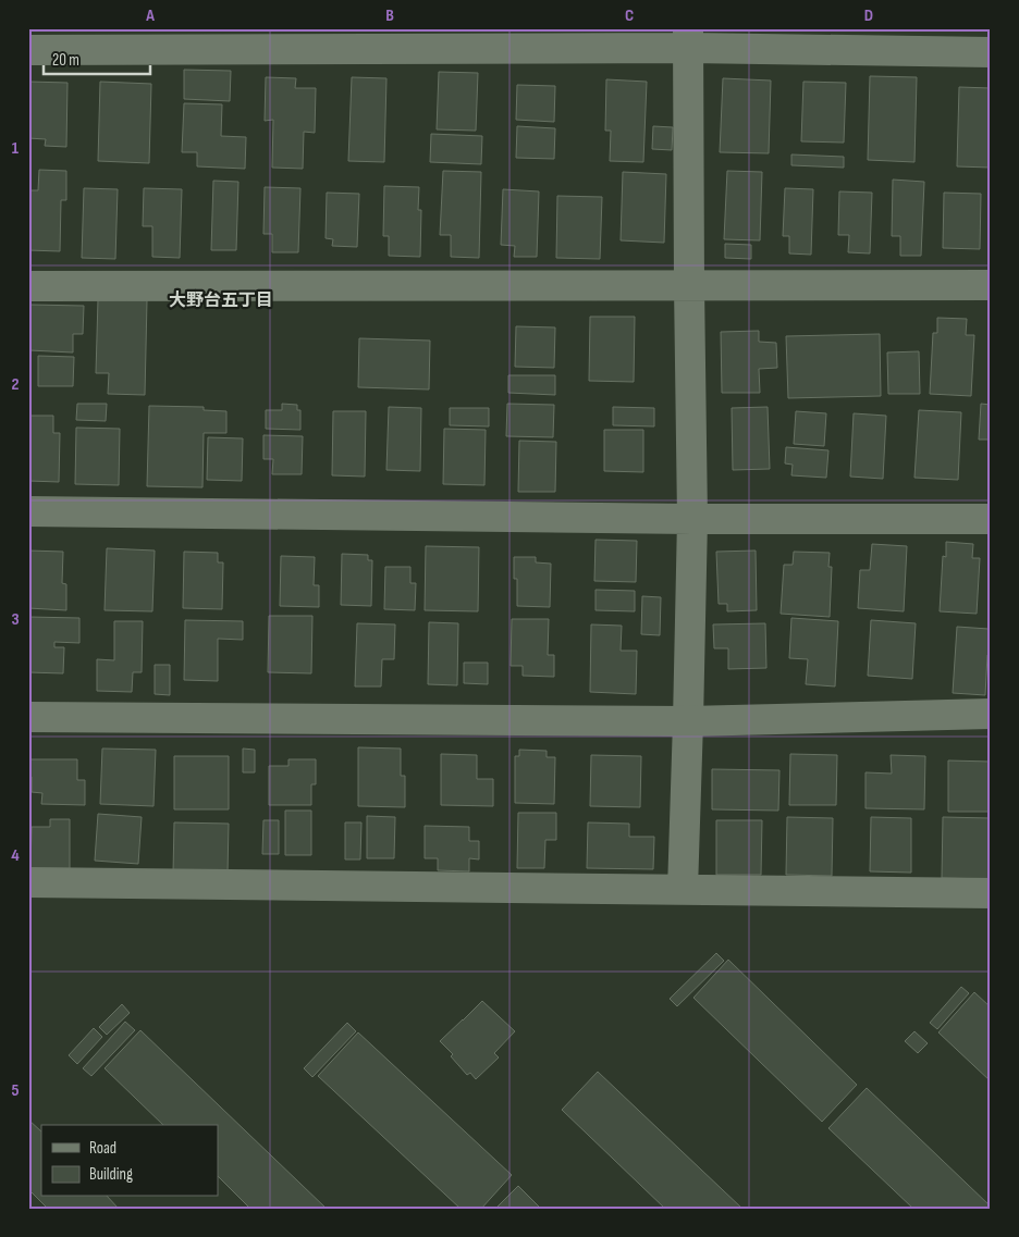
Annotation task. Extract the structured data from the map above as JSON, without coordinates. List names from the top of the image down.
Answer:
{
  "districts": ["大野台五丁目"],
  "legend": ["Road", "Building"],
  "scale_bar": "20 m",
  "grid": {
    "columns": [
      "A",
      "B",
      "C",
      "D"
    ],
    "rows": [
      "1",
      "2",
      "3",
      "4",
      "5"
    ]
  }
}
